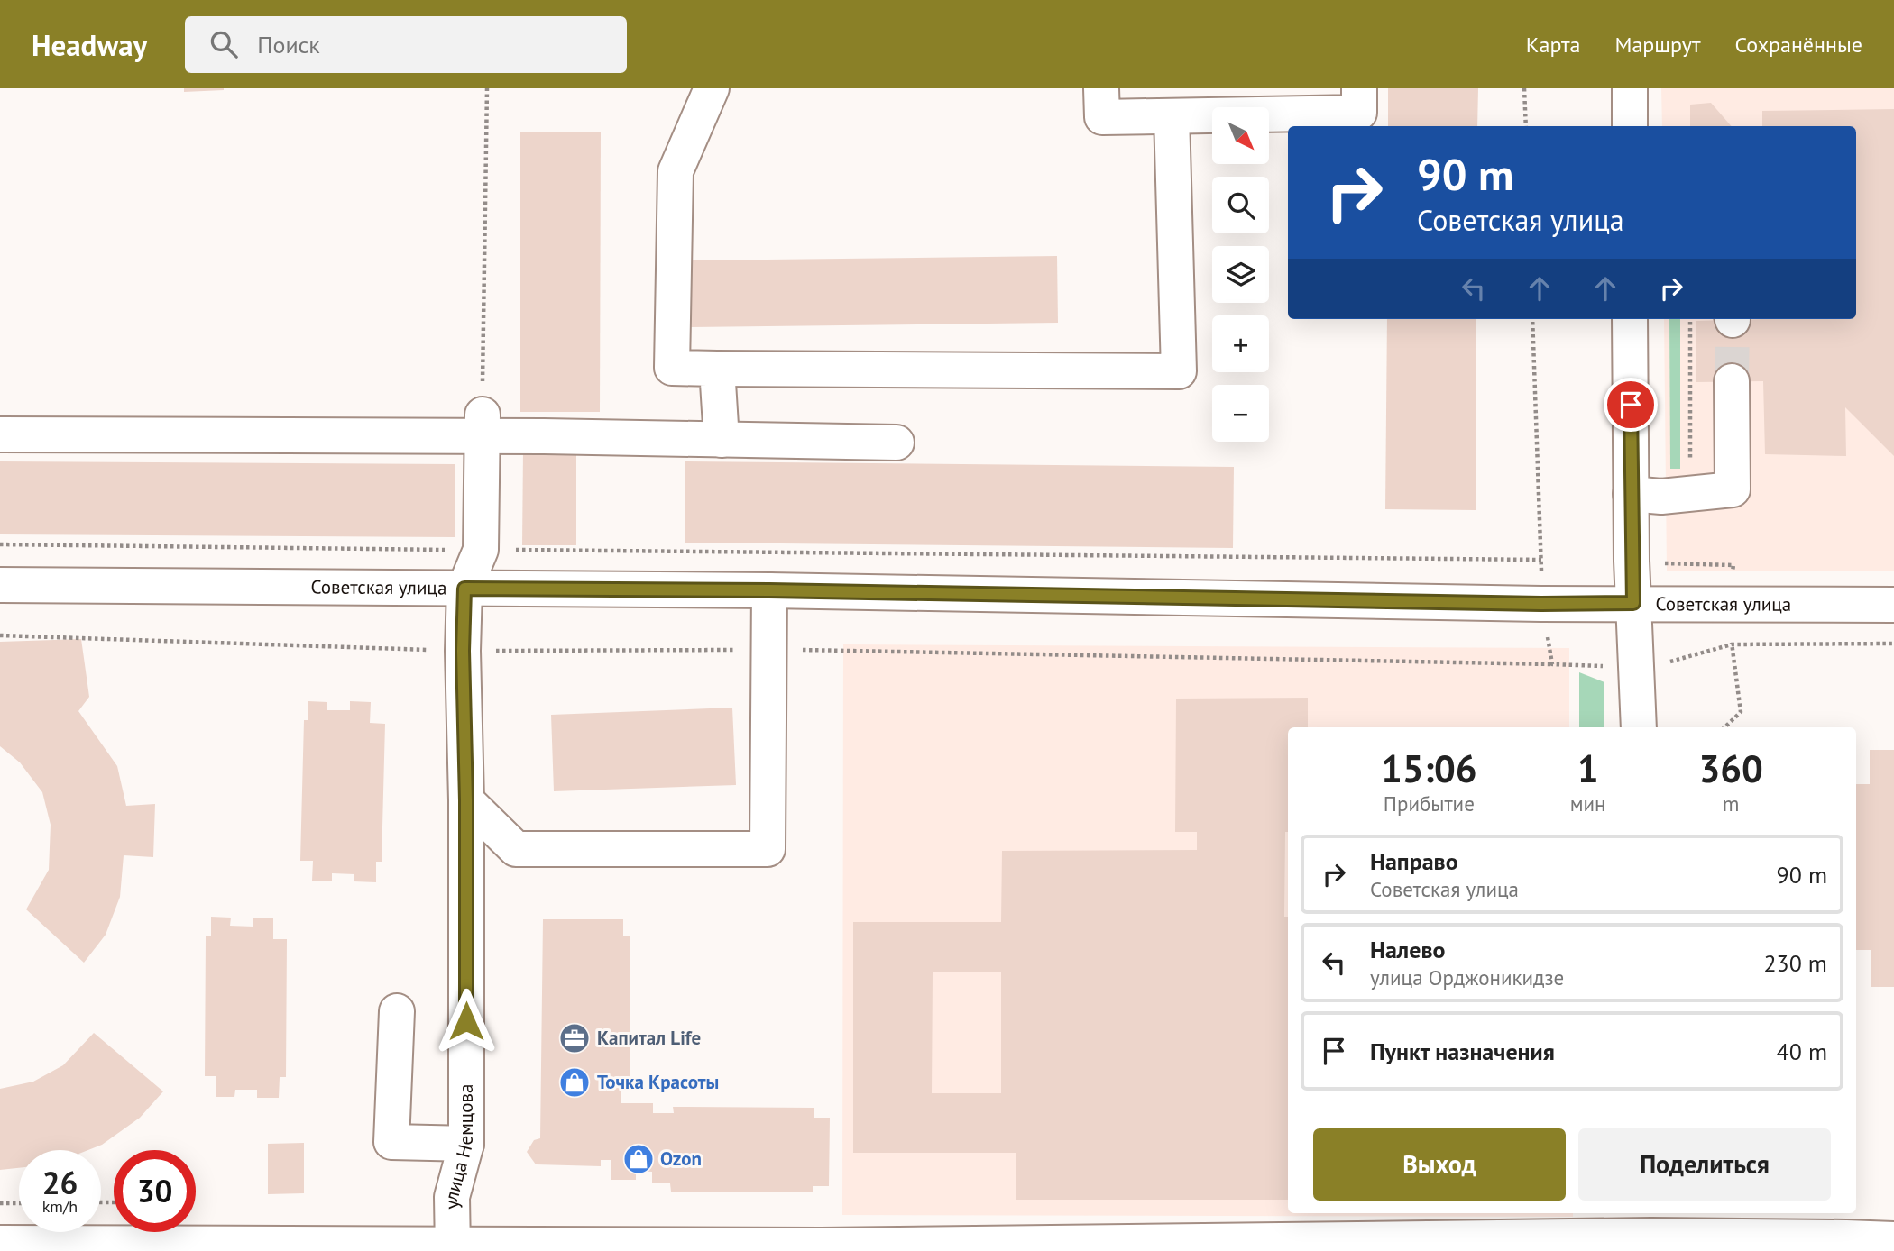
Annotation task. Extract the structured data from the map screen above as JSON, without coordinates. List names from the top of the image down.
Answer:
{
  "streets": {
    "street": ["Советская улица", "улица Немцова"]
  },
  "crossings": [
    ["Советская улица", "улица Немцова"]
  ],
  "places": {
    "office": ["Капитал Life"],
    "shop": ["Точка Красоты", "Ozon"]
  },
  "north": "bottom right",
  "page": {
    "header": "Headway",
    "search": "Поиск",
    "nav": ["Карта", "Маршрут", "Сохранённые"],
    "map_buttons": ["+", "−"],
    "turn": ["90 m", "Советская улица"],
    "eta": [
      "15:06",
      "Прибытие",
      "1",
      "мин",
      "360",
      "m"
    ],
    "list": [
      {
        "name": "Направо",
        "note": "Советская улица",
        "value": "90 m"
      },
      {
        "name": "Налево",
        "note": "улица Орджоникидзе",
        "value": "230 m"
      },
      {
        "name": "Пункт назначения",
        "value": "40 m"
      }
    ],
    "buttons": ["Выход", "Поделиться"],
    "speed": "26 km/h",
    "limit": "30"
  }
}
